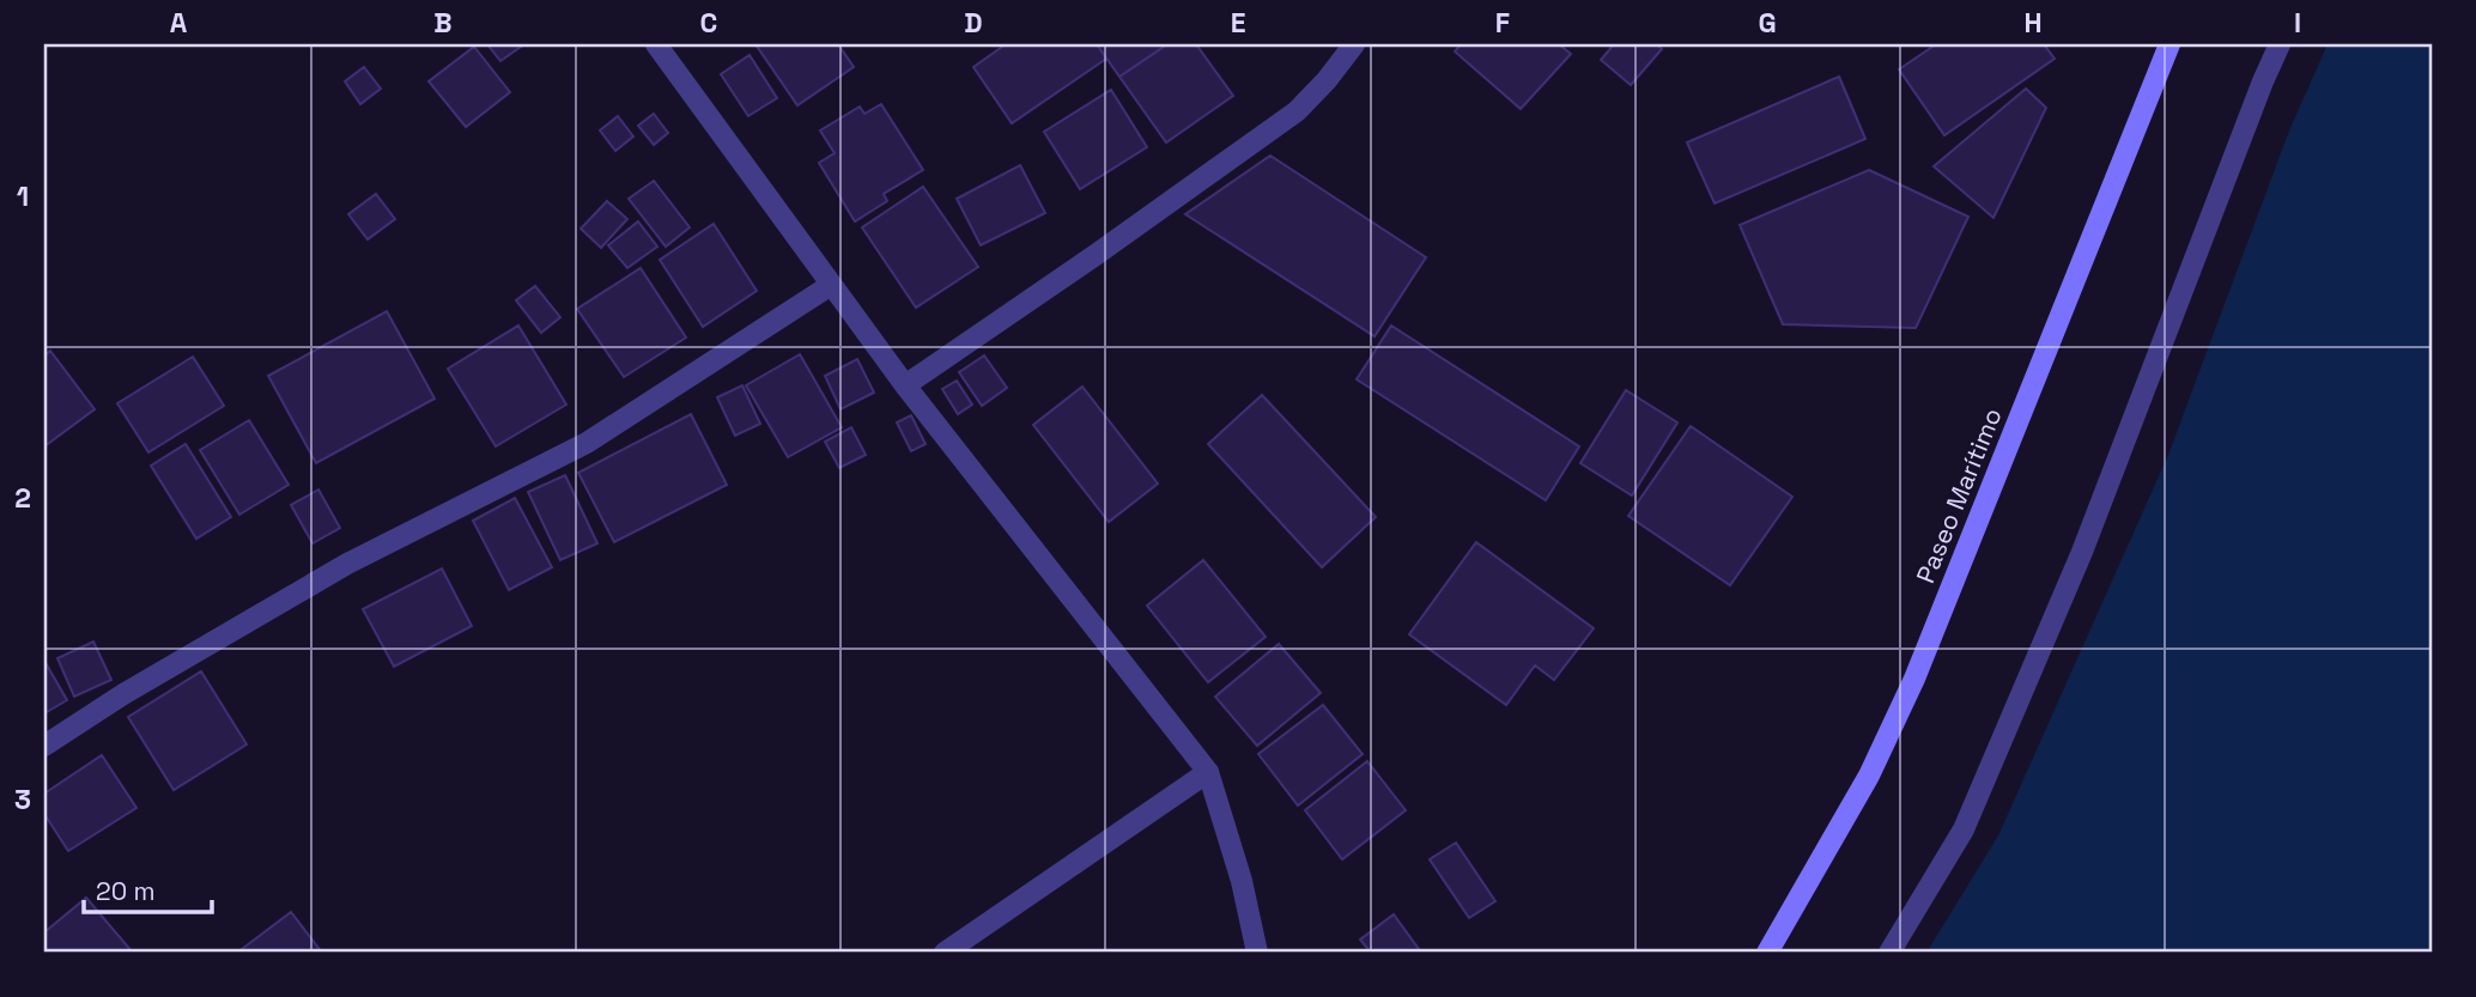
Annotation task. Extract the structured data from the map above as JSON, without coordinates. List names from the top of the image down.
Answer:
{
  "streets": {
    "main road": ["Paseo Marítimo"]
  },
  "scale_bar": "20 m",
  "grid": {
    "columns": [
      "A",
      "B",
      "C",
      "D",
      "E",
      "F",
      "G",
      "H",
      "I"
    ],
    "rows": ["1", "2", "3"]
  }
}
